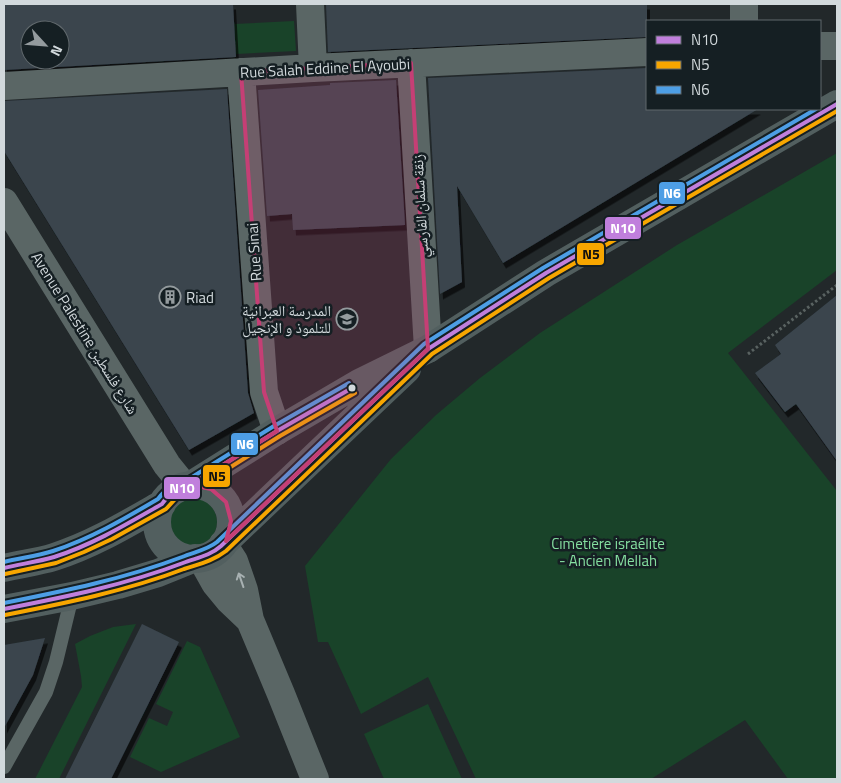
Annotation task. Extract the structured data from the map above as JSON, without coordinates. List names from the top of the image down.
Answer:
{
  "streets": {
    "street": [
      "Rue Salah Eddine El Ayoubi",
      "زنقة سلمان الفارسي",
      "Rue Sinai",
      "Avenue Palestine شارع فلسطين"
    ]
  },
  "crossings": [
    ["Rue Salah Eddine El Ayoubi", "زنقة سلمان الفارسي"],
    ["Rue Salah Eddine El Ayoubi", "Rue Sinai"]
  ],
  "parks": ["Cimetière israélite - Ancien Mellah"],
  "places": {
    "building": ["Riad"],
    "school or university": ["المدرسة العبرانية للتلموذ و الإنجيل"]
  },
  "lines": ["transit line N10", "transit line N6", "transit line N5"],
  "legend": ["N10", "N5", "N6"],
  "north": "bottom right"
}
